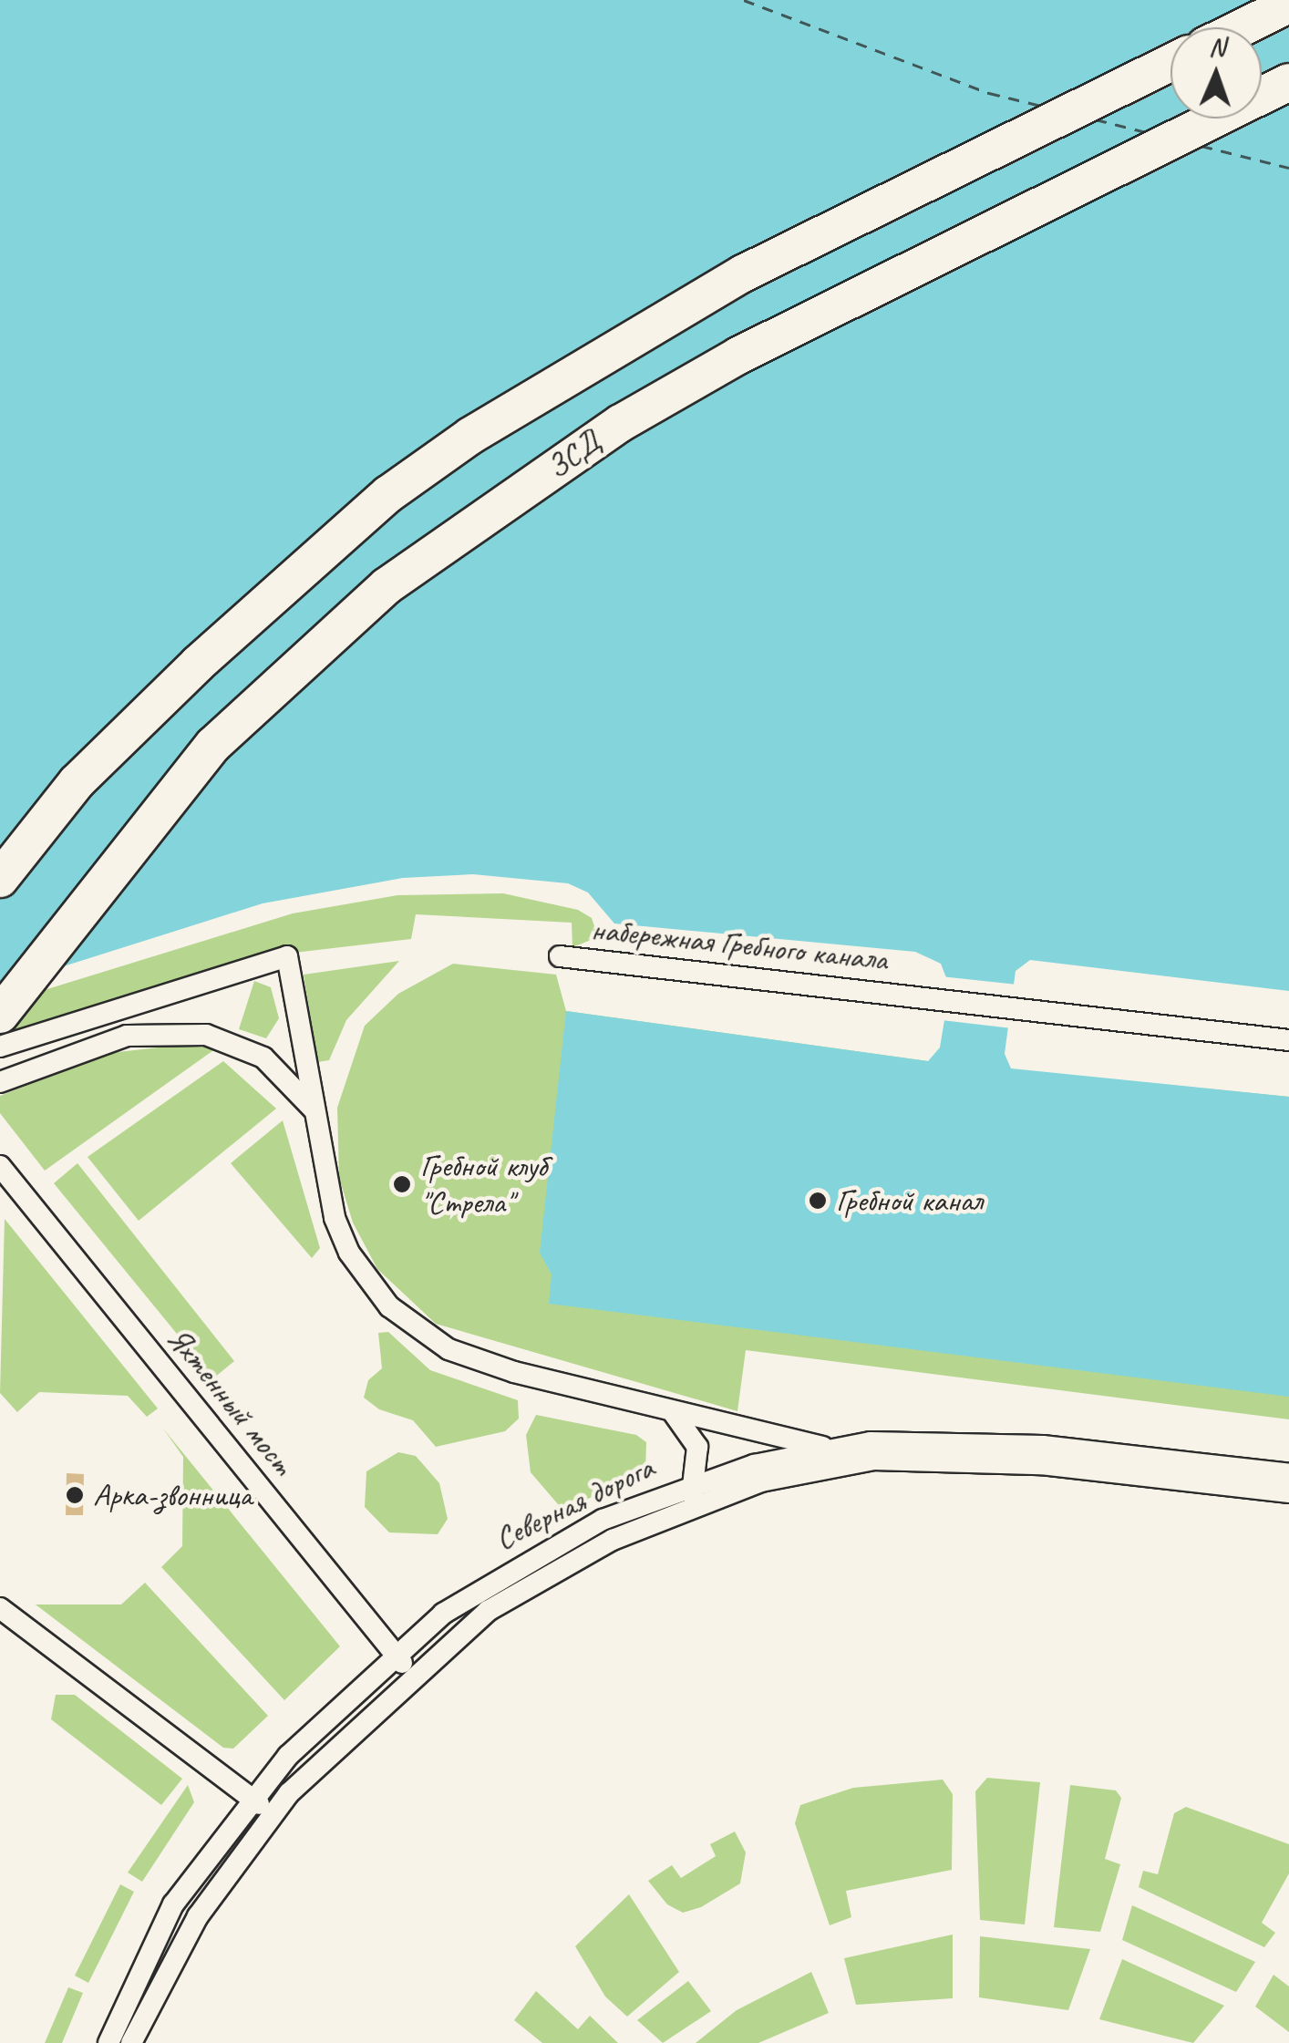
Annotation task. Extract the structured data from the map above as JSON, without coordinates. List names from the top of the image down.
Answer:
{
  "streets": {
    "highway": ["ЗСД"],
    "street": ["набережная Гребного канала", "Яхтенный мост", "Северная дорога"]
  },
  "crossings": [
    ["Яхтенный мост", "Северная дорога"]
  ],
  "places": ["Гребной клуб \"Стрела\"", "Гребной канал", "Арка-звонница"],
  "north": "top"
}
